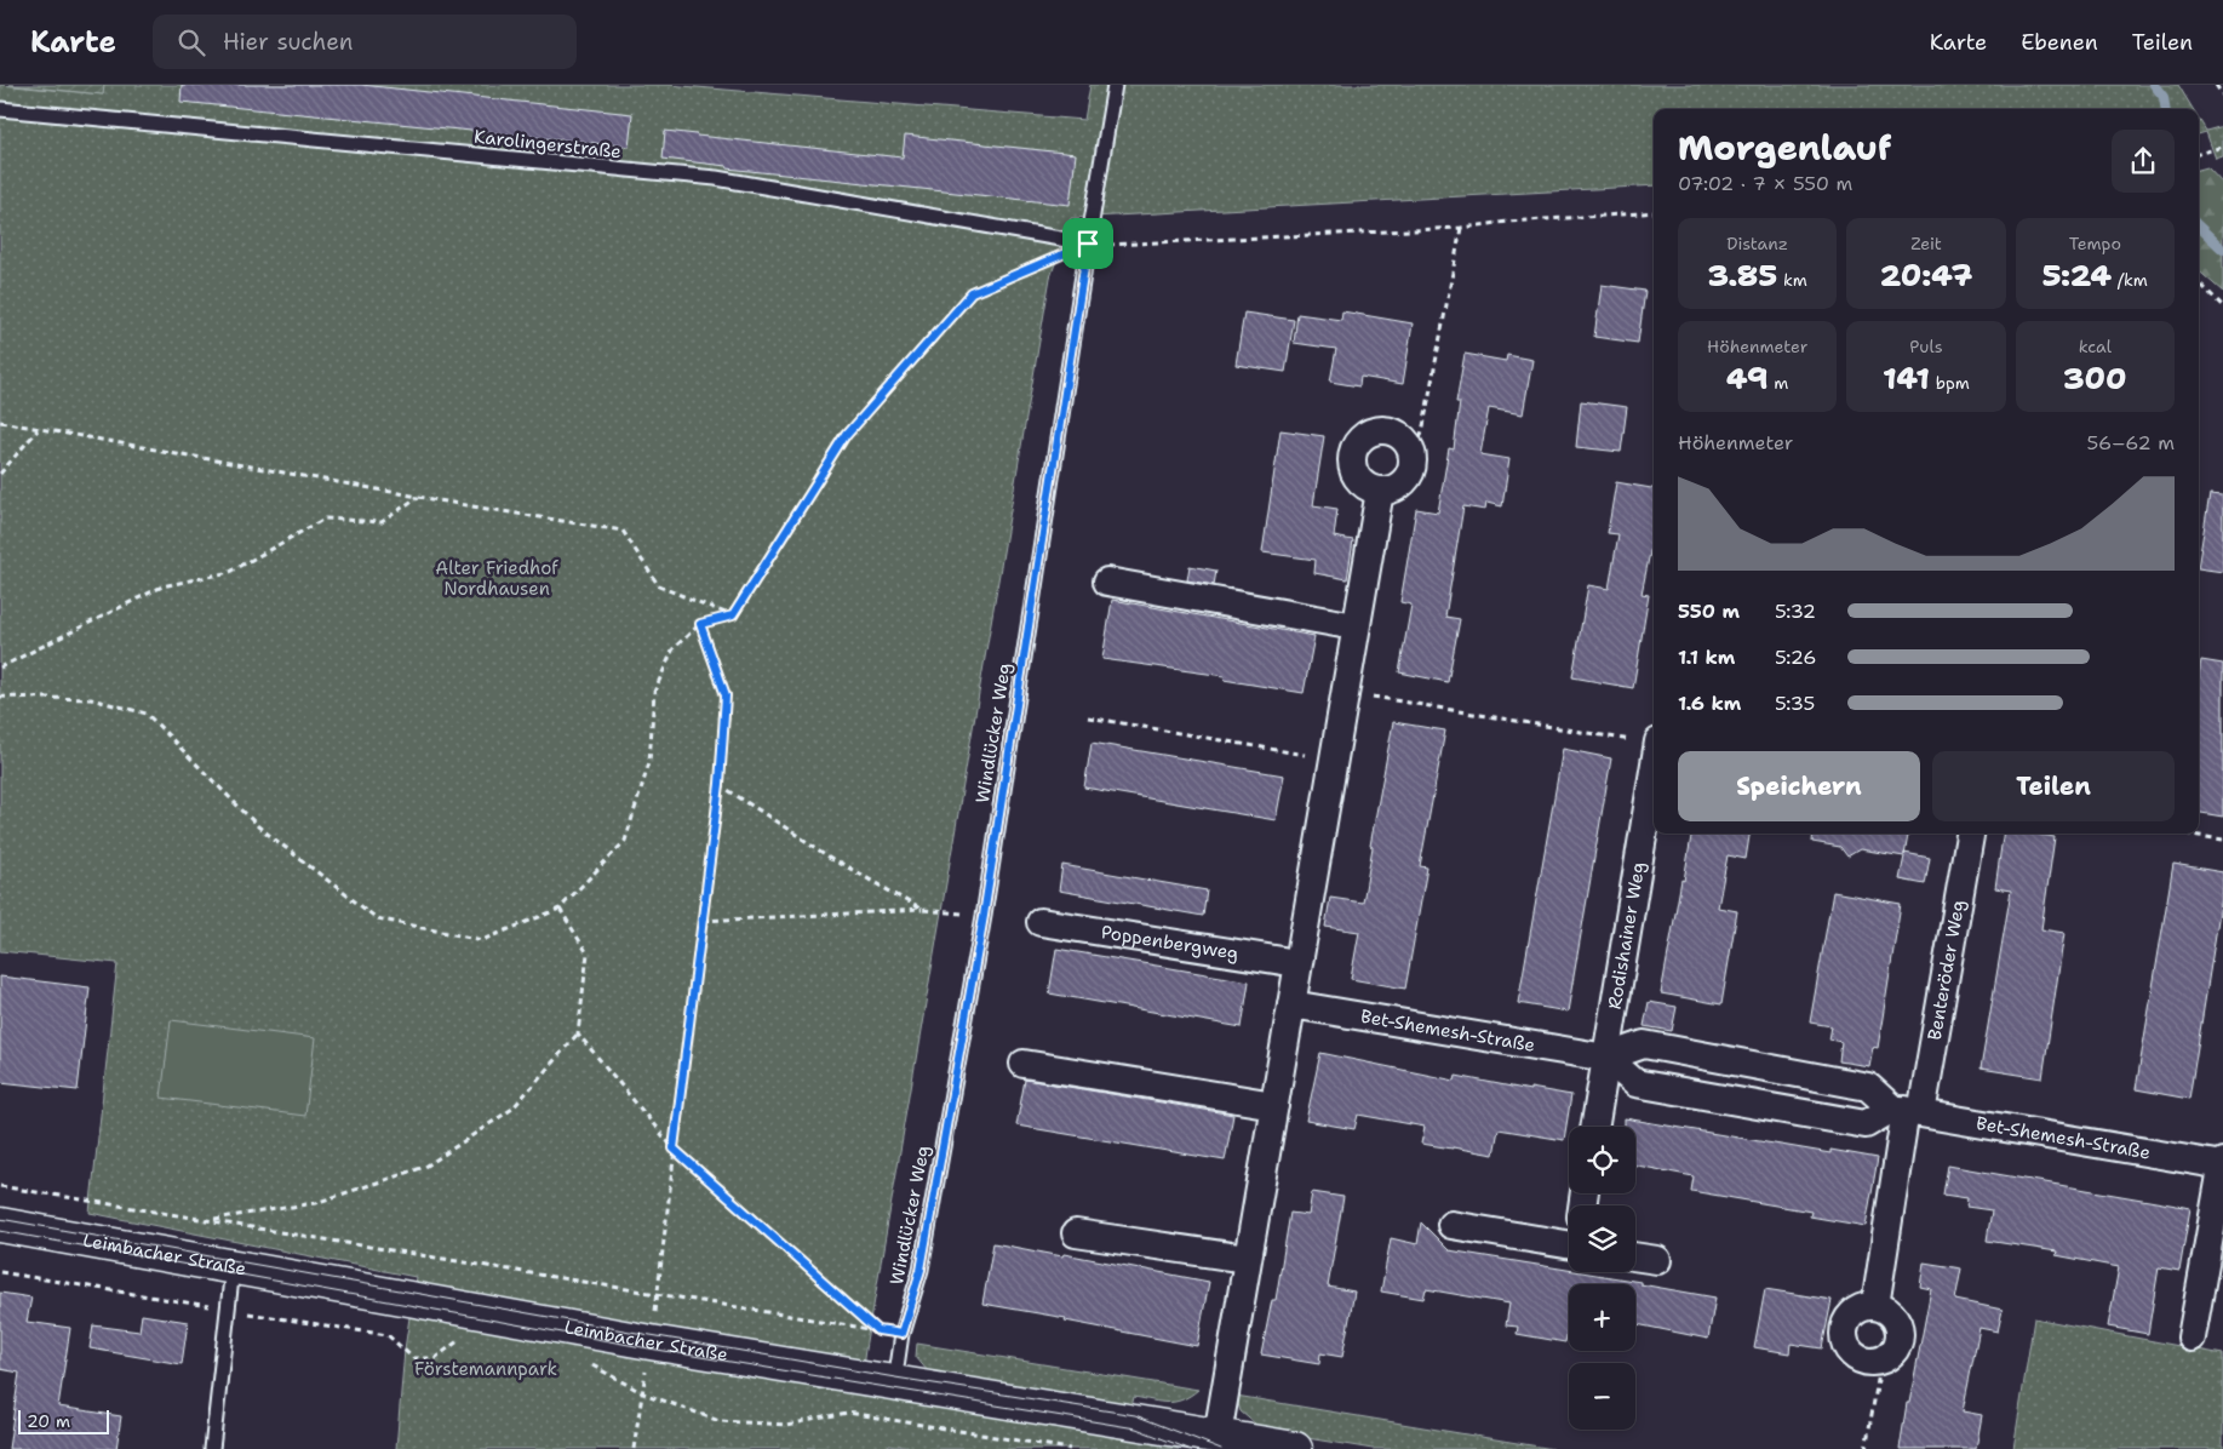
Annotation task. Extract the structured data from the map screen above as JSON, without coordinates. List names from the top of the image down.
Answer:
{
  "streets": {
    "street": [
      "Rodishainer Weg",
      "Poppenbergweg",
      "Benteröder Weg",
      "Bet-Shemesh-Straße",
      "Leimbacher Straße"
    ],
    "lane": ["Karolingerstraße", "Windlücker Weg"]
  },
  "crossings": [
    ["Karolingerstraße", "Windlücker Weg"],
    ["Windlücker Weg", "Leimbacher Straße"],
    ["Rodishainer Weg", "Bet-Shemesh-Straße"],
    ["Benteröder Weg", "Bet-Shemesh-Straße"]
  ],
  "parks": ["Alter Friedhof Nordhausen", "Förstemannpark"],
  "scale_bar": "20 m",
  "page": {
    "header": "Karte",
    "search": "Hier suchen",
    "nav": ["Karte", "Ebenen", "Teilen"],
    "heading": ["Morgenlauf", "07:02 · 7 × 550 m"],
    "stats": [
      ["Distanz", "3.85 km"],
      ["Zeit", "20:47"],
      ["Tempo", "5:24 /km"],
      ["Höhenmeter", "49 m"],
      ["Puls", "141 bpm"],
      ["kcal", "300"]
    ],
    "chart": ["Höhenmeter", "56–62 m"],
    "list": [
      {
        "name": "550 m",
        "note": "5:32"
      },
      {
        "name": "1.1 km",
        "note": "5:26"
      },
      {
        "name": "1.6 km",
        "note": "5:35"
      }
    ],
    "buttons": ["Speichern", "Teilen"],
    "map_buttons": ["+", "−"],
    "scale": "20 m"
  }
}
